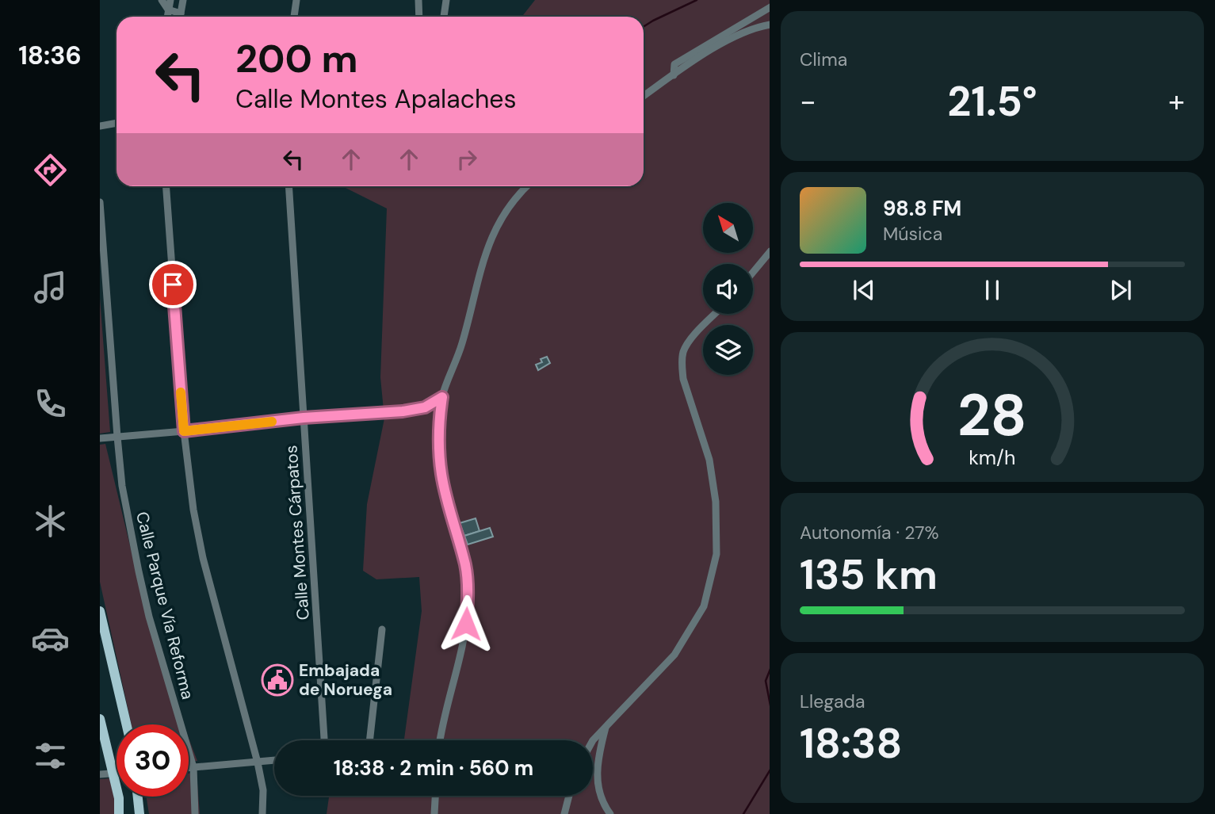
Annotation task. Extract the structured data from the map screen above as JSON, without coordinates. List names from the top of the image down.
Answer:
{
  "streets": {
    "street": ["Calle Montes Cárpatos", "Calle Parque Vía Reforma"]
  },
  "places": {
    "public building": ["Embajada de Noruega"]
  },
  "north": "top left",
  "page": {
    "tabs": "18:36",
    "tile": [
      "Clima",
      ["Autonomía · 27%", "135 km"],
      ["Llegada", "18:38"]
    ],
    "turn": ["200 m", "Calle Montes Apalaches"],
    "heat": ["−", "21.5°", "+"],
    "song": ["98.8 FM", "Música"],
    "limit": "30",
    "trip": "18:38 · 2 min · 560 m",
    "gauge": ["28", "km/h"]
  }
}
